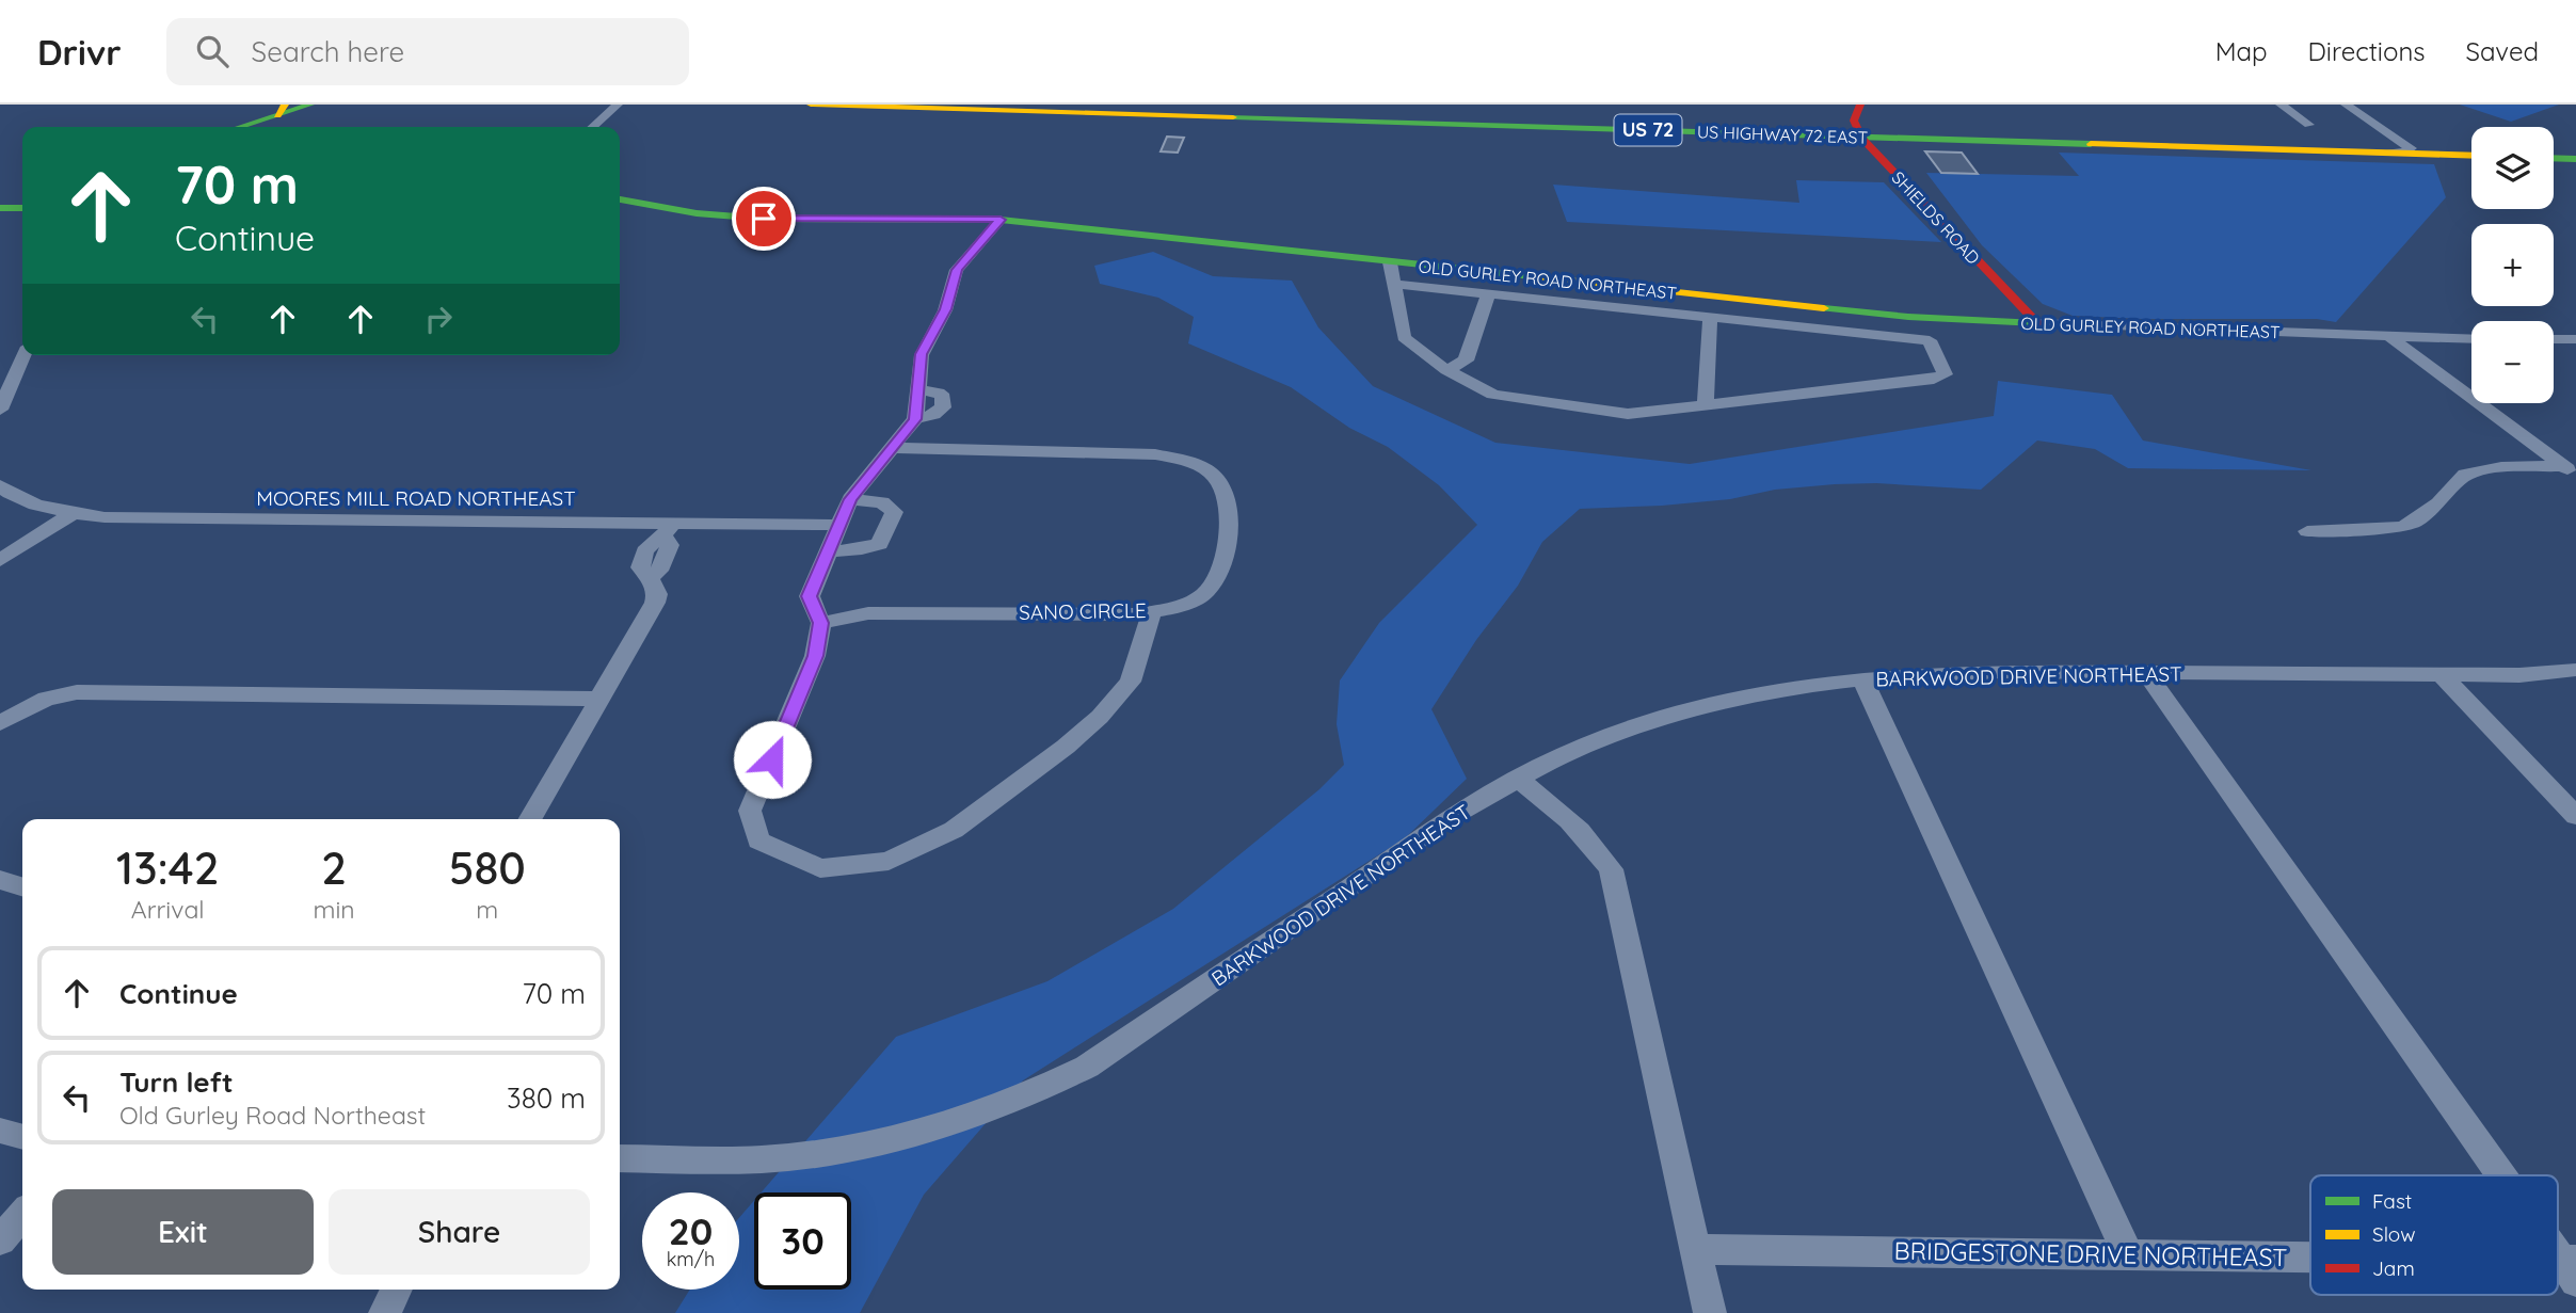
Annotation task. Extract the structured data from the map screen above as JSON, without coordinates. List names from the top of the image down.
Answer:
{
  "streets": {
    "main road": [
      "US 72",
      "US HIGHWAY 72 EAST",
      "SHIELDS ROAD",
      "OLD GURLEY ROAD NORTHEAST"
    ],
    "street": [
      "MOORES MILL ROAD NORTHEAST",
      "SANO CIRCLE",
      "BARKWOOD DRIVE NORTHEAST",
      "BRIDGESTONE DRIVE NORTHEAST"
    ]
  },
  "crossings": [
    ["US HIGHWAY 72 EAST", "SHIELDS ROAD"],
    ["SHIELDS ROAD", "OLD GURLEY ROAD NORTHEAST"]
  ],
  "legend": ["Fast", "Slow", "Jam"],
  "page": {
    "header": "Drivr",
    "search": "Search here",
    "nav": ["Map", "Directions", "Saved"],
    "map_buttons": ["+", "−"],
    "turn": ["70 m", "Continue"],
    "eta": [
      "13:42",
      "Arrival",
      "2",
      "min",
      "580",
      "m"
    ],
    "list": [
      {
        "name": "Continue",
        "value": "70 m"
      },
      {
        "name": "Turn left",
        "note": "Old Gurley Road Northeast",
        "value": "380 m"
      }
    ],
    "buttons": ["Exit", "Share"],
    "speed": "20 km/h",
    "limit": "30"
  }
}
